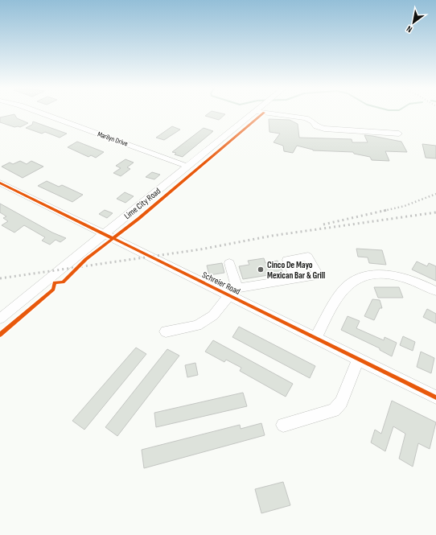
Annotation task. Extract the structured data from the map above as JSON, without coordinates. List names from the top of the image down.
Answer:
{
  "streets": {
    "street": ["Marilyn Drive", "Lime City Road", "Schreier Road"]
  },
  "crossings": [
    ["Marilyn Drive", "Lime City Road"],
    ["Lime City Road", "Schreier Road"]
  ],
  "places": ["Cinco De Mayo Mexican Bar & Grill"],
  "north": "bottom left"
}
